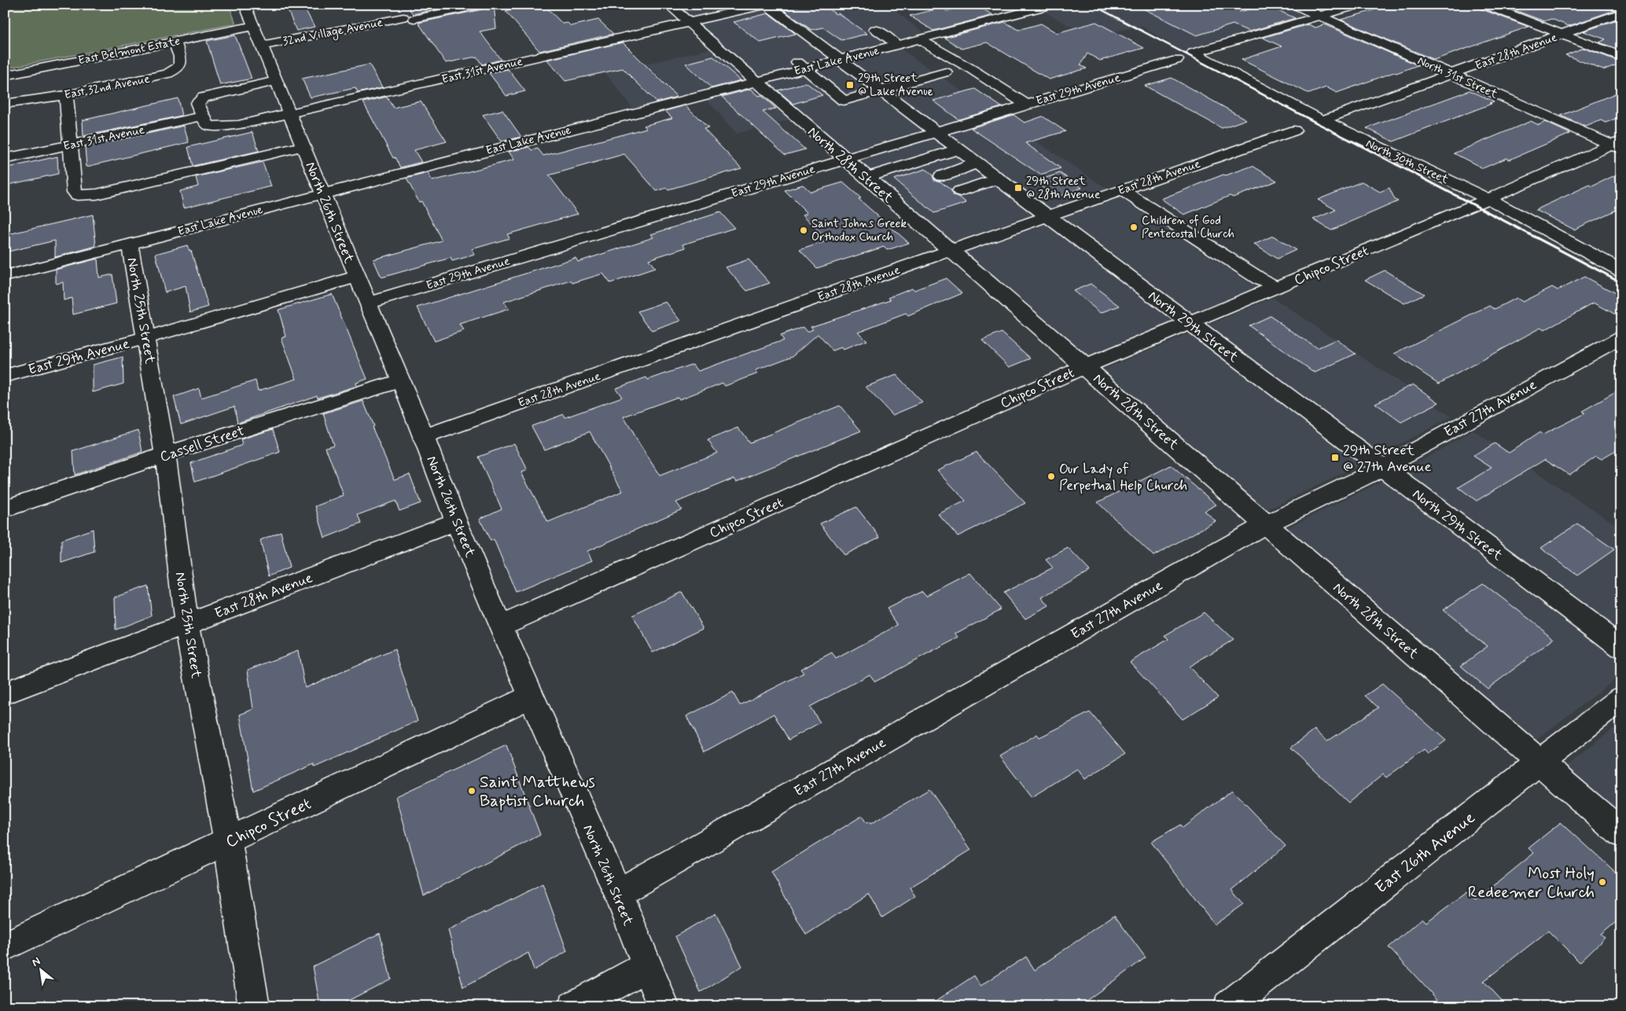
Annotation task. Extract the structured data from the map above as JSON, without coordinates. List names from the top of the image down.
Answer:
{
  "streets": {
    "street": [
      "32nd Village Avenue",
      "East Belmont Estate",
      "East 28th Avenue",
      "East Lake Avenue",
      "East 31st Avenue",
      "North 31st Street",
      "East 32nd Avenue",
      "East 29th Avenue",
      "North 30th Street",
      "North 28th Street",
      "North 26th Street",
      "Chipco Street",
      "North 25th Street",
      "North 29th Street",
      "East 27th Avenue",
      "Cassell Street",
      "East 26th Avenue"
    ]
  },
  "crossings": [
    ["32nd Village Avenue", "North 26th Street"],
    ["East Belmont Estate", "East 32nd Avenue"],
    ["East Belmont Estate", "North 26th Street"],
    ["East 28th Avenue", "North 31st Street"],
    ["East 28th Avenue", "North 30th Street"],
    ["East 28th Avenue", "North 28th Street"],
    ["East 28th Avenue", "North 26th Street"],
    ["East 28th Avenue", "North 25th Street"],
    ["East 28th Avenue", "North 29th Street"],
    ["East Lake Avenue", "North 28th Street"],
    ["East Lake Avenue", "North 26th Street"],
    ["East Lake Avenue", "North 25th Street"],
    ["East Lake Avenue", "North 29th Street"],
    ["East 31st Avenue", "North 28th Street"],
    ["East 31st Avenue", "North 26th Street"],
    ["East 31st Avenue", "North 29th Street"],
    ["North 31st Street", "North 30th Street"],
    ["North 31st Street", "Chipco Street"],
    ["East 29th Avenue", "North 28th Street"],
    ["East 29th Avenue", "North 26th Street"],
    ["East 29th Avenue", "North 25th Street"],
    ["East 29th Avenue", "North 29th Street"],
    ["North 30th Street", "Chipco Street"],
    ["North 28th Street", "Chipco Street"],
    ["North 28th Street", "East 27th Avenue"],
    ["North 28th Street", "East 26th Avenue"],
    ["North 26th Street", "Chipco Street"],
    ["North 26th Street", "East 27th Avenue"],
    ["North 26th Street", "Cassell Street"],
    ["Chipco Street", "North 25th Street"],
    ["Chipco Street", "North 29th Street"],
    ["North 25th Street", "Cassell Street"],
    ["North 29th Street", "East 27th Avenue"]
  ],
  "places": {
    "transit": ["29th Street @ Lake Avenue", "29th Street @ 28th Avenue", "29th Street @ 27th Avenue"],
    "other": [
      "Children of God Pentecostal Church",
      "Saint Johns Greek Orthodox Church",
      "Our Lady of Perpetual Help Church",
      "Saint Matthews Baptist Church",
      "Most Holy Redeemer Church"
    ]
  },
  "north": "top left"
}
